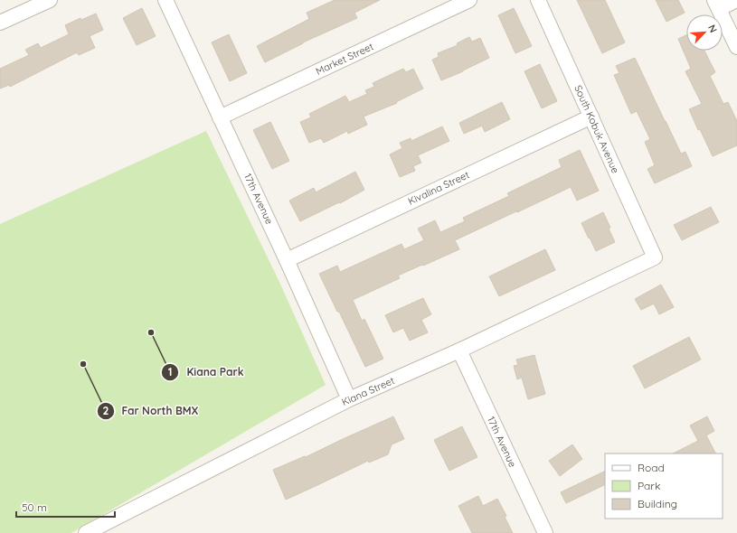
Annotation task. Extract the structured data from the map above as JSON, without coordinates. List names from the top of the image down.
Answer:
{
  "streets": {
    "street": [
      "Market Street",
      "South Kobuk Avenue",
      "Kivalina Street",
      "17th Avenue",
      "Kiana Street"
    ]
  },
  "crossings": [
    ["Market Street", "17th Avenue"],
    ["South Kobuk Avenue", "Kivalina Street"],
    ["South Kobuk Avenue", "Kiana Street"],
    ["Kivalina Street", "17th Avenue"],
    ["17th Avenue", "Kiana Street"]
  ],
  "places": ["Kiana Park", "Far North BMX"],
  "legend": ["Road", "Park", "Building"],
  "scale_bar": "50 m",
  "north": "top right"
}
